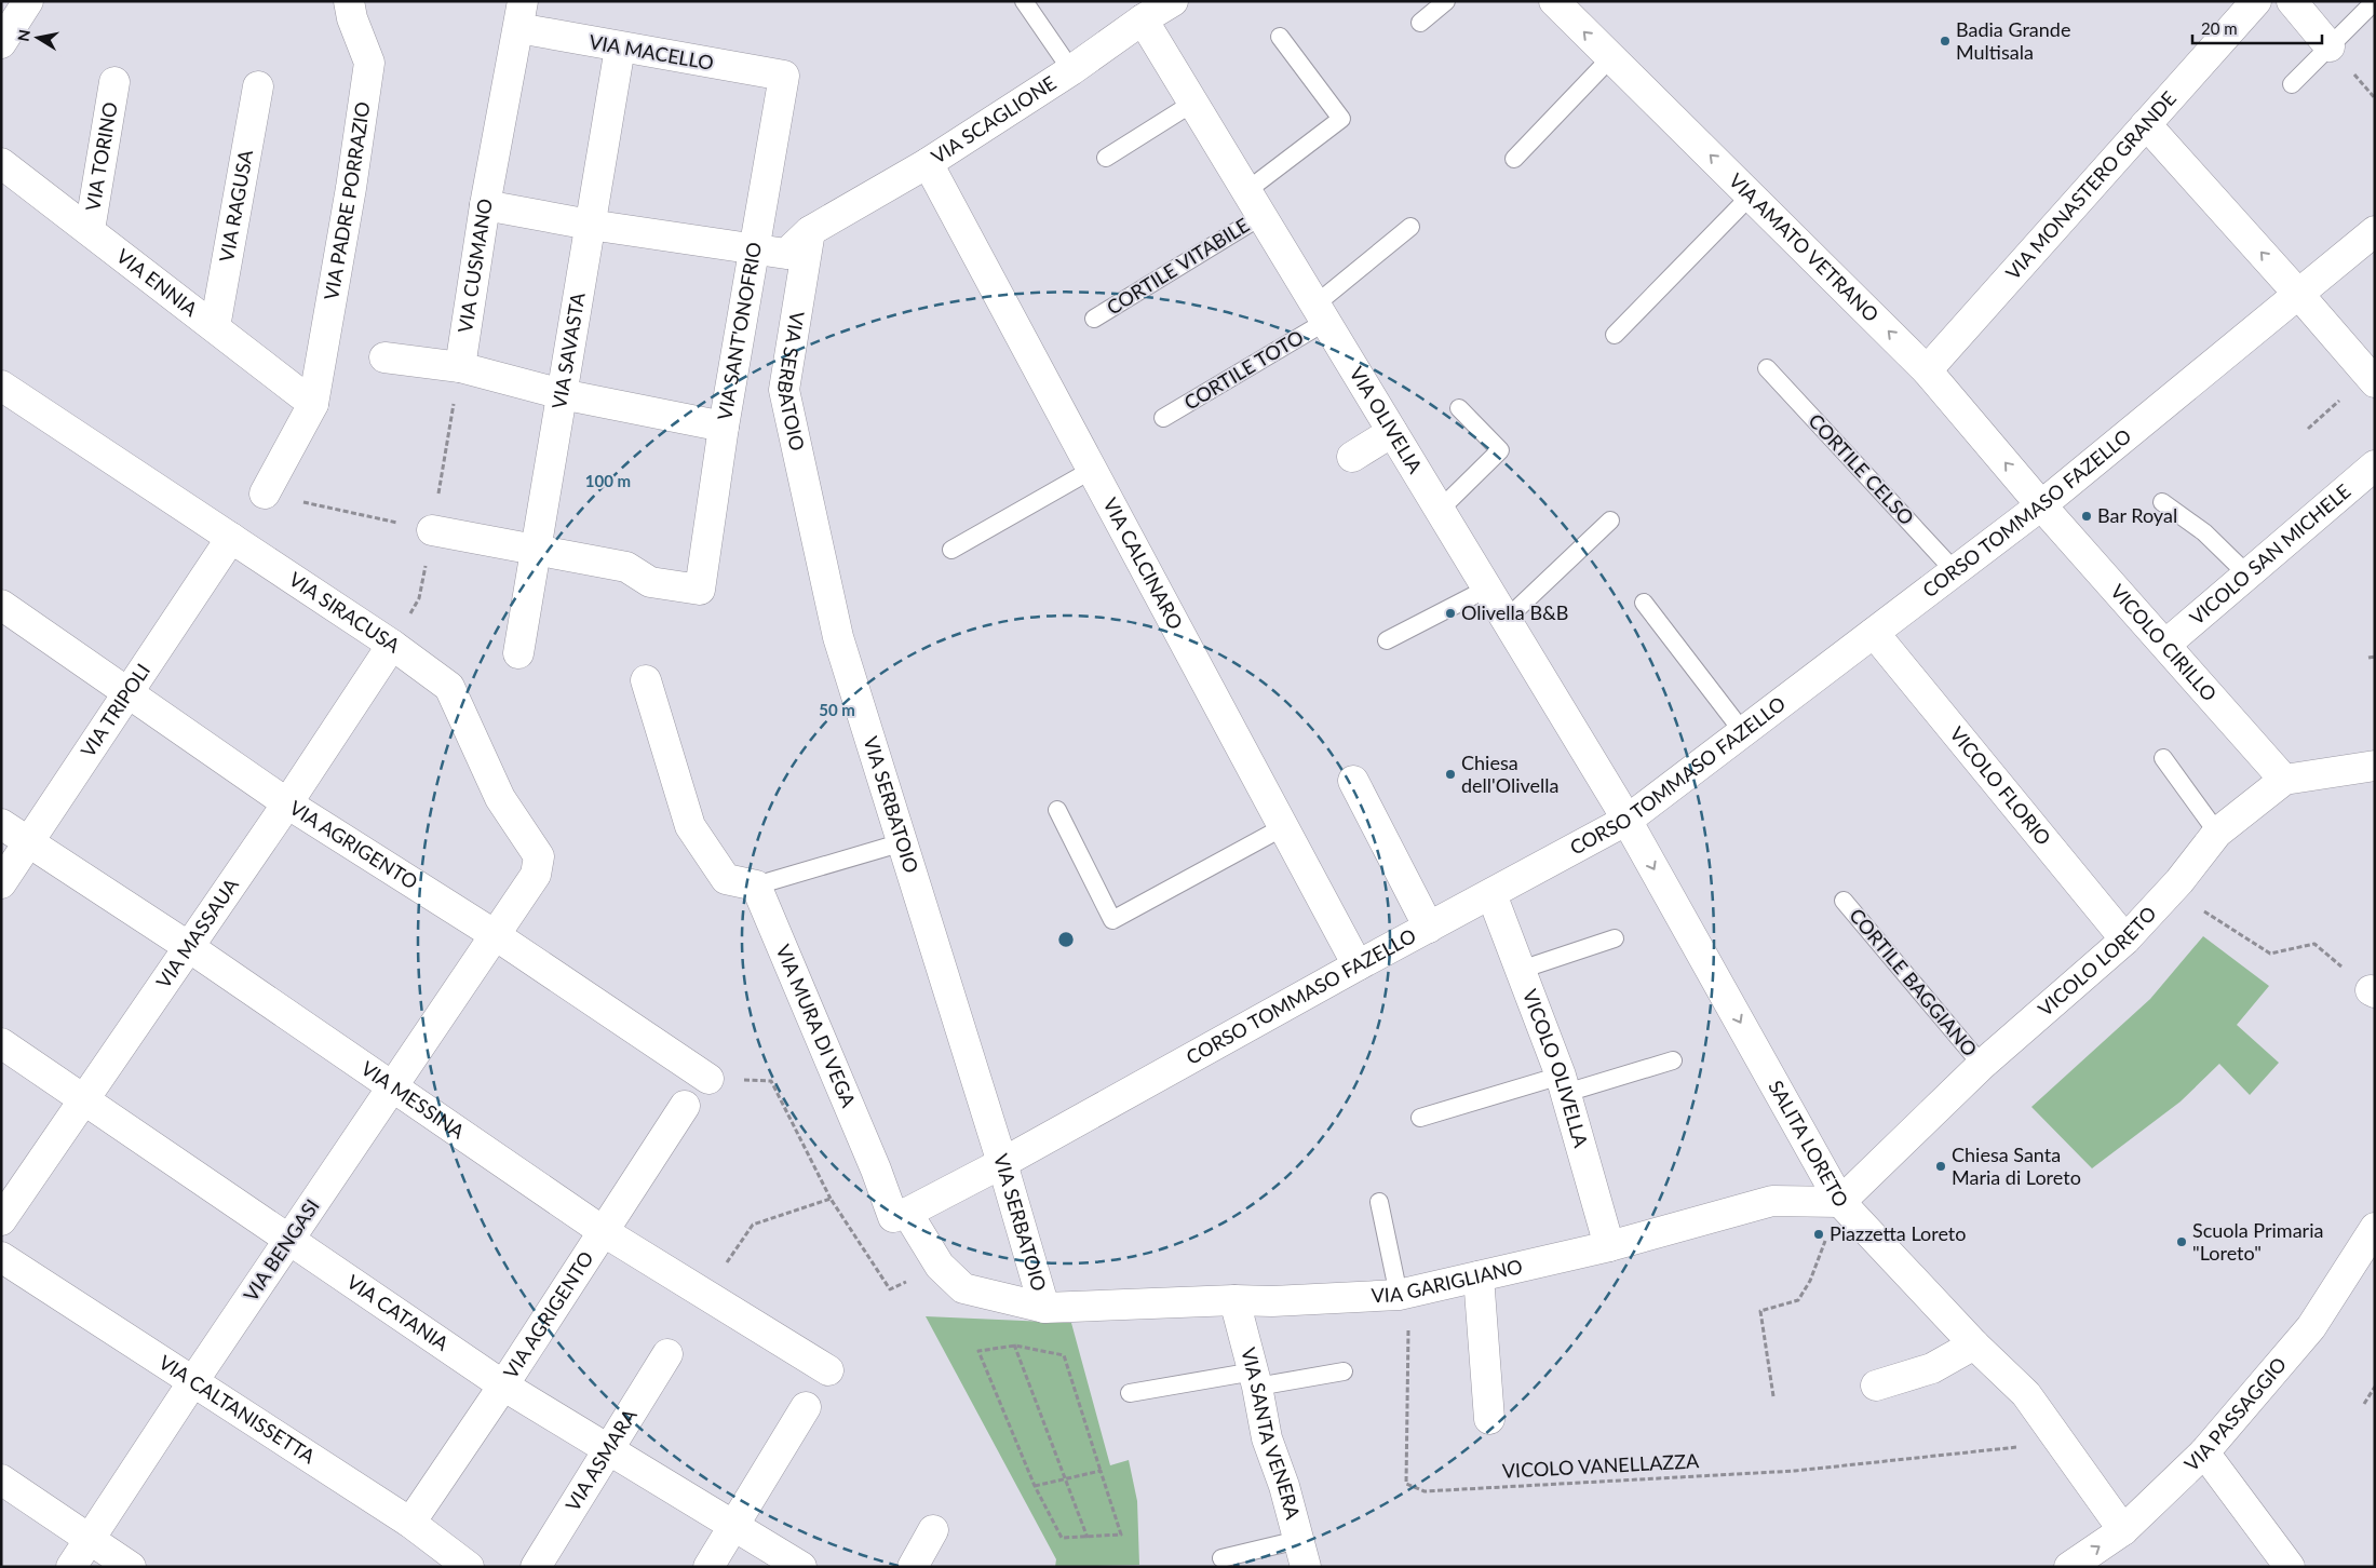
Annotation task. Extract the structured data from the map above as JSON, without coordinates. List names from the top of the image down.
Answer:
{
  "streets": {
    "street": [
      "VIA MACELLO",
      "VIA SCAGLIONE",
      "VIA TORINO",
      "VIA MONASTERO GRANDE",
      "VIA PADRE PORRAZIO",
      "VIA RAGUSA",
      "VIA AMATO VETRANO",
      "VIA CUSMANO",
      "VIA ENNIA",
      "VIA SANT'ONOFRIO",
      "VIA SAVASTA",
      "VIA SERBATOIO",
      "VIA OLIVELIA",
      "CORSO TOMMASO FAZELLO",
      "VICOLO SAN MICHELE",
      "VIA CALCINARO",
      "VIA SIRACUSA",
      "VICOLO CIRILLO",
      "VIA TRIPOLI",
      "VICOLO FLORIO",
      "VIA AGRIGENTO",
      "VIA MASSAUA",
      "VICOLO LORETO",
      "VIA MURA DI VEGA",
      "VICOLO OLIVELLA",
      "VIA MESSINA",
      "SALITA LORETO",
      "VIA BENGASI",
      "VIA GARIGLIANO",
      "VIA CATANIA",
      "VIA CALTANISSETTA",
      "VIA PASSAGGIO",
      "VIA SANTA VENERA",
      "VIA ASMARA"
    ],
    "lane": [
      "CORTILE VITABILE",
      "CORTILE TOTO",
      "CORTILE CELSO",
      "CORTILE BAGGIANO"
    ],
    "path": ["VICOLO VANELLAZZA"]
  },
  "crossings": [
    ["VIA MACELLO", "VIA CUSMANO"],
    ["VIA MACELLO", "VIA SANT'ONOFRIO"],
    ["VIA MACELLO", "VIA SAVASTA"],
    ["VIA SCAGLIONE", "VIA CUSMANO"],
    ["VIA SCAGLIONE", "VIA SANT'ONOFRIO"],
    ["VIA SCAGLIONE", "VIA SAVASTA"],
    ["VIA SCAGLIONE", "VIA SERBATOIO"],
    ["VIA SCAGLIONE", "VIA OLIVELIA"],
    ["VIA SCAGLIONE", "VIA CALCINARO"],
    ["VIA TORINO", "VIA ENNIA"],
    ["VIA MONASTERO GRANDE", "VIA AMATO VETRANO"],
    ["VIA PADRE PORRAZIO", "VIA ENNIA"],
    ["VIA RAGUSA", "VIA ENNIA"],
    ["VIA AMATO VETRANO", "CORSO TOMMASO FAZELLO"],
    ["VIA AMATO VETRANO", "VICOLO CIRILLO"],
    ["CORTILE VITABILE", "VIA OLIVELIA"],
    ["VIA SANT'ONOFRIO", "VIA SAVASTA"],
    ["CORTILE TOTO", "VIA OLIVELIA"],
    ["VIA SERBATOIO", "CORSO TOMMASO FAZELLO"],
    ["VIA SERBATOIO", "VIA GARIGLIANO"],
    ["VIA OLIVELIA", "CORSO TOMMASO FAZELLO"],
    ["VIA OLIVELIA", "SALITA LORETO"],
    ["CORTILE CELSO", "CORSO TOMMASO FAZELLO"],
    ["CORSO TOMMASO FAZELLO", "VIA CALCINARO"],
    ["CORSO TOMMASO FAZELLO", "VICOLO CIRILLO"],
    ["CORSO TOMMASO FAZELLO", "VICOLO FLORIO"],
    ["CORSO TOMMASO FAZELLO", "VIA MURA DI VEGA"],
    ["CORSO TOMMASO FAZELLO", "VICOLO OLIVELLA"],
    ["CORSO TOMMASO FAZELLO", "SALITA LORETO"],
    ["VICOLO SAN MICHELE", "VICOLO CIRILLO"],
    ["VIA SIRACUSA", "VIA TRIPOLI"],
    ["VIA SIRACUSA", "VIA AGRIGENTO"],
    ["VIA SIRACUSA", "VIA MASSAUA"],
    ["VIA SIRACUSA", "VIA BENGASI"],
    ["VICOLO CIRILLO", "VICOLO LORETO"],
    ["VIA TRIPOLI", "VIA AGRIGENTO"],
    ["VIA TRIPOLI", "VIA MESSINA"],
    ["VICOLO FLORIO", "VICOLO LORETO"],
    ["VIA AGRIGENTO", "VIA MASSAUA"],
    ["VIA AGRIGENTO", "VIA MESSINA"],
    ["VIA AGRIGENTO", "VIA BENGASI"],
    ["VIA AGRIGENTO", "VIA CATANIA"],
    ["VIA AGRIGENTO", "VIA CALTANISSETTA"],
    ["VIA MASSAUA", "VIA MESSINA"],
    ["VIA MASSAUA", "VIA CATANIA"],
    ["VICOLO LORETO", "CORTILE BAGGIANO"],
    ["VICOLO LORETO", "SALITA LORETO"],
    ["VICOLO LORETO", "VIA GARIGLIANO"],
    ["VICOLO OLIVELLA", "VIA GARIGLIANO"],
    ["VIA MESSINA", "VIA BENGASI"],
    ["SALITA LORETO", "VIA GARIGLIANO"],
    ["SALITA LORETO", "VIA PASSAGGIO"],
    ["VIA BENGASI", "VIA CATANIA"],
    ["VIA BENGASI", "VIA CALTANISSETTA"],
    ["VIA GARIGLIANO", "VIA SANTA VENERA"],
    ["VIA GARIGLIANO", "VICOLO VANELLAZZA"],
    ["VIA CATANIA", "VIA ASMARA"]
  ],
  "one_way": ["VIA AMATO VETRANO", "SALITA LORETO"],
  "places": [
    "Badia Grande Multisala",
    "Bar Royal",
    "Olivella B&B",
    "Chiesa dell'Olivella",
    "Chiesa Santa Maria di Loreto",
    "Piazzetta Loreto",
    "Scuola Primaria \"Loreto\""
  ],
  "scale_bar": "20 m",
  "north": "left",
  "rings": ["100 m", "50 m"]
}
